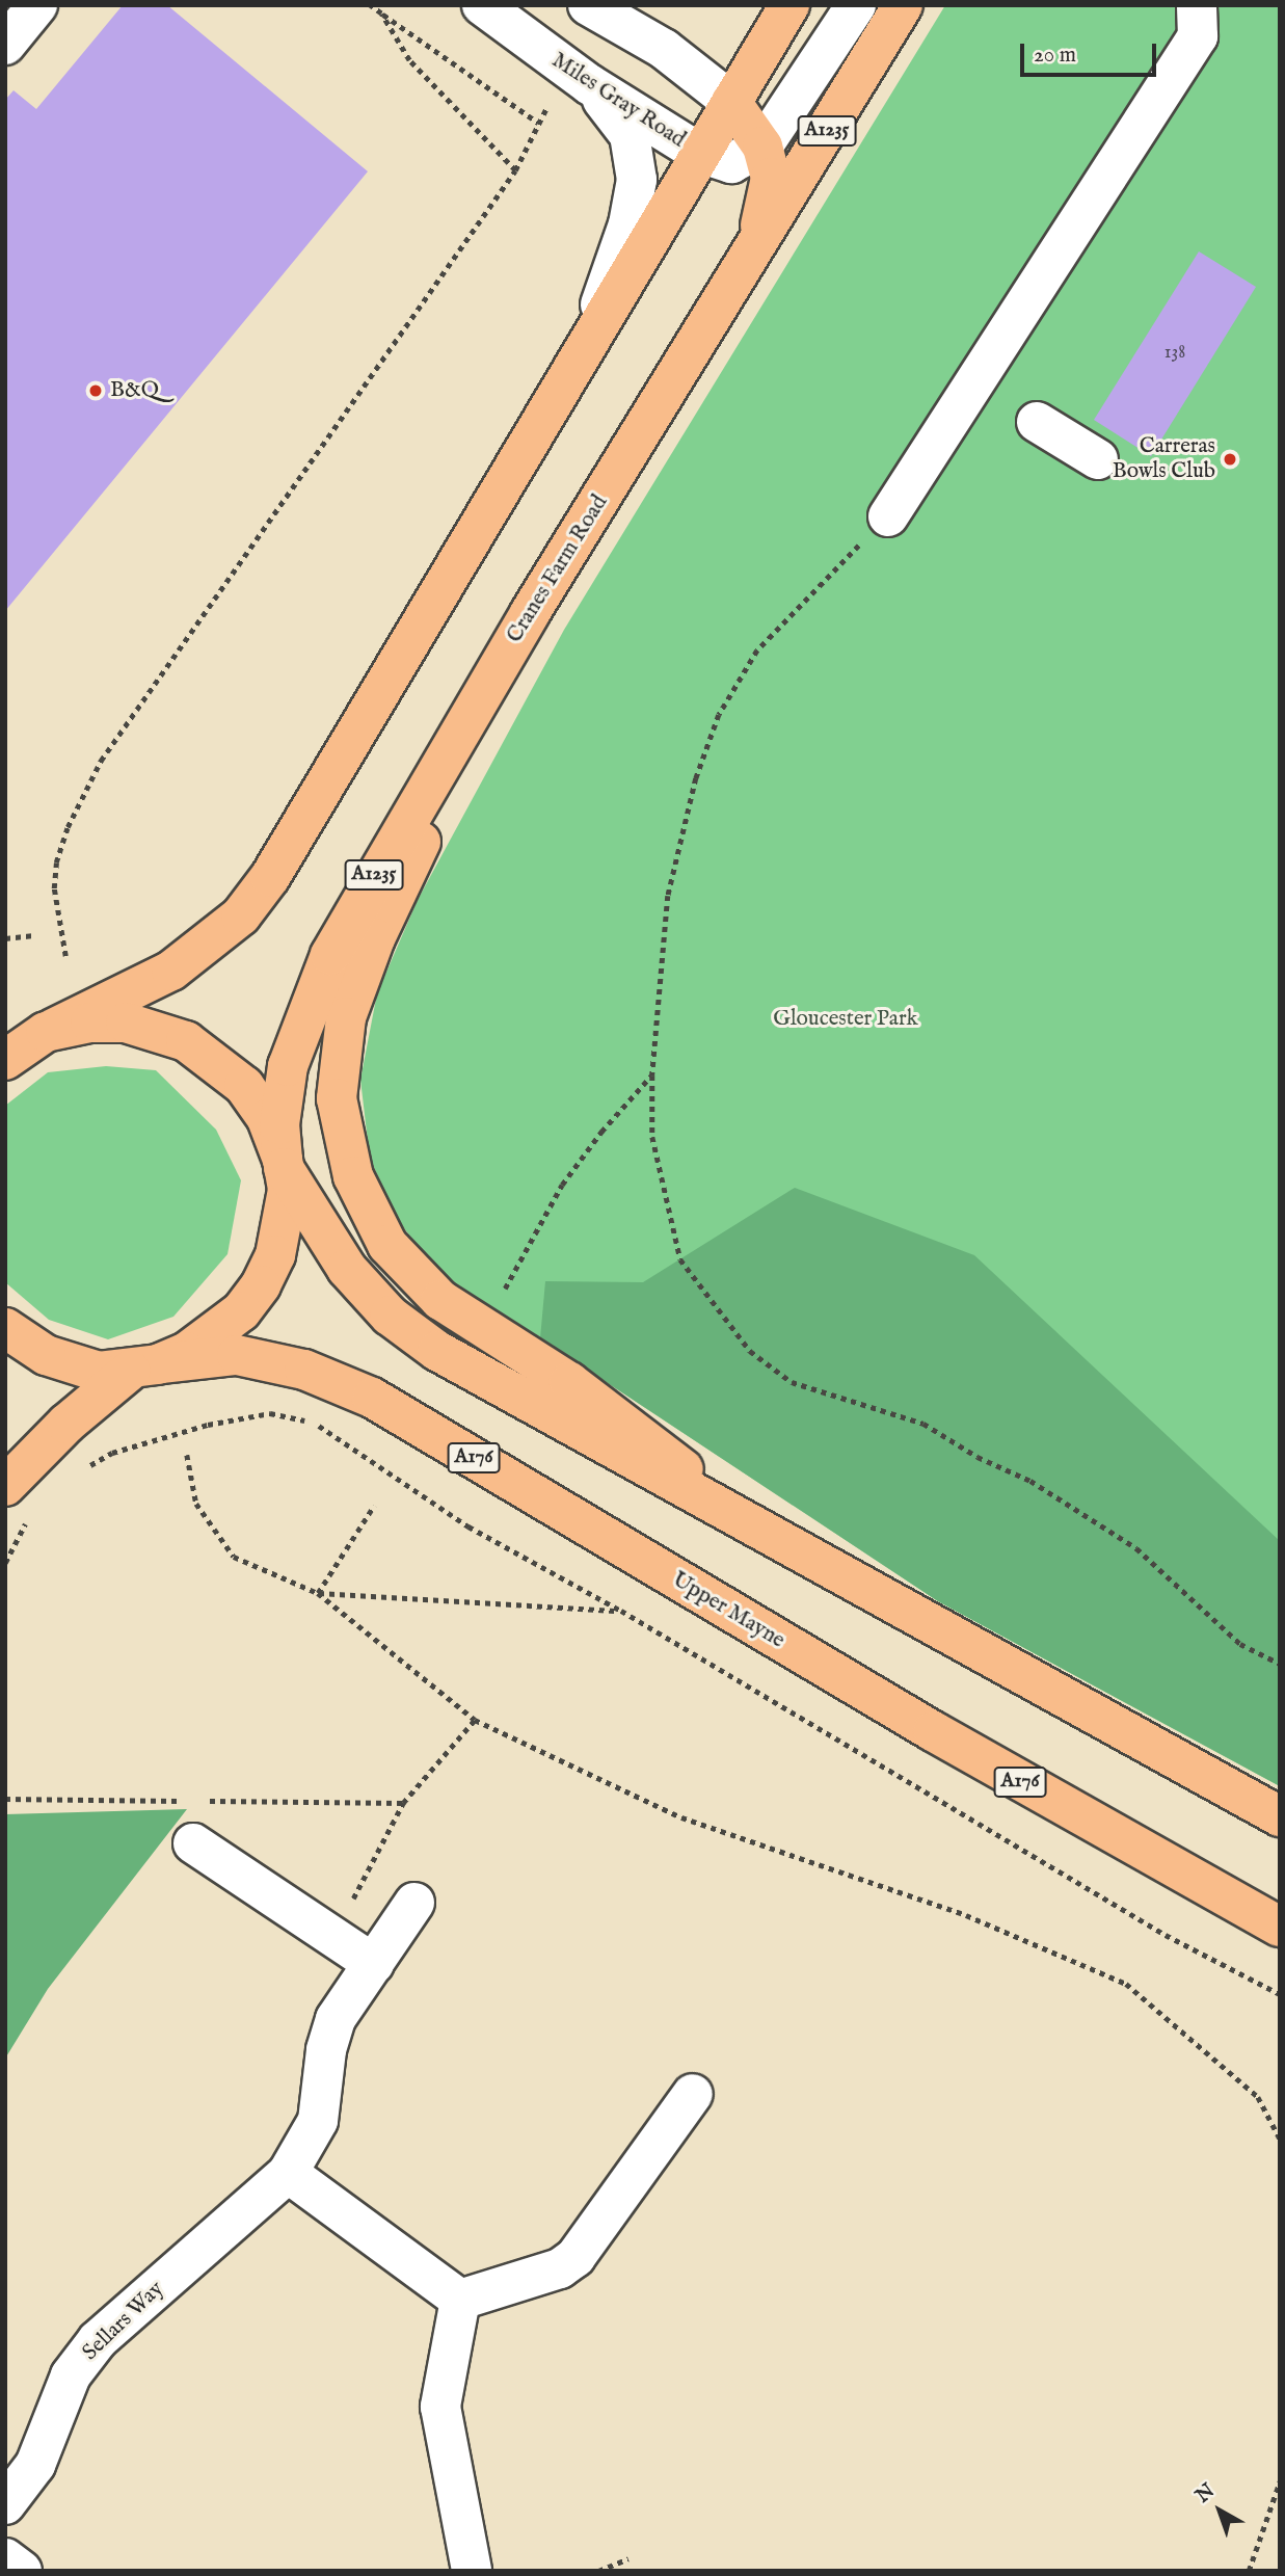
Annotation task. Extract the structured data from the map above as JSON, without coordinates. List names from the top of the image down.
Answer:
{
  "streets": {
    "main road": [
      "A1235",
      "Cranes Farm Road",
      "A176",
      "Upper Mayne"
    ],
    "street": ["Miles Gray Road", "Sellars Way"]
  },
  "crossings": [
    ["Cranes Farm Road", "A176"],
    ["Cranes Farm Road", "Upper Mayne"],
    ["A176", "Upper Mayne"]
  ],
  "parks": ["Gloucester Park"],
  "places": ["B&Q", "Carreras Bowls Club"],
  "house_numbers": ["138"],
  "scale_bar": "20 m",
  "north": "top left"
}
